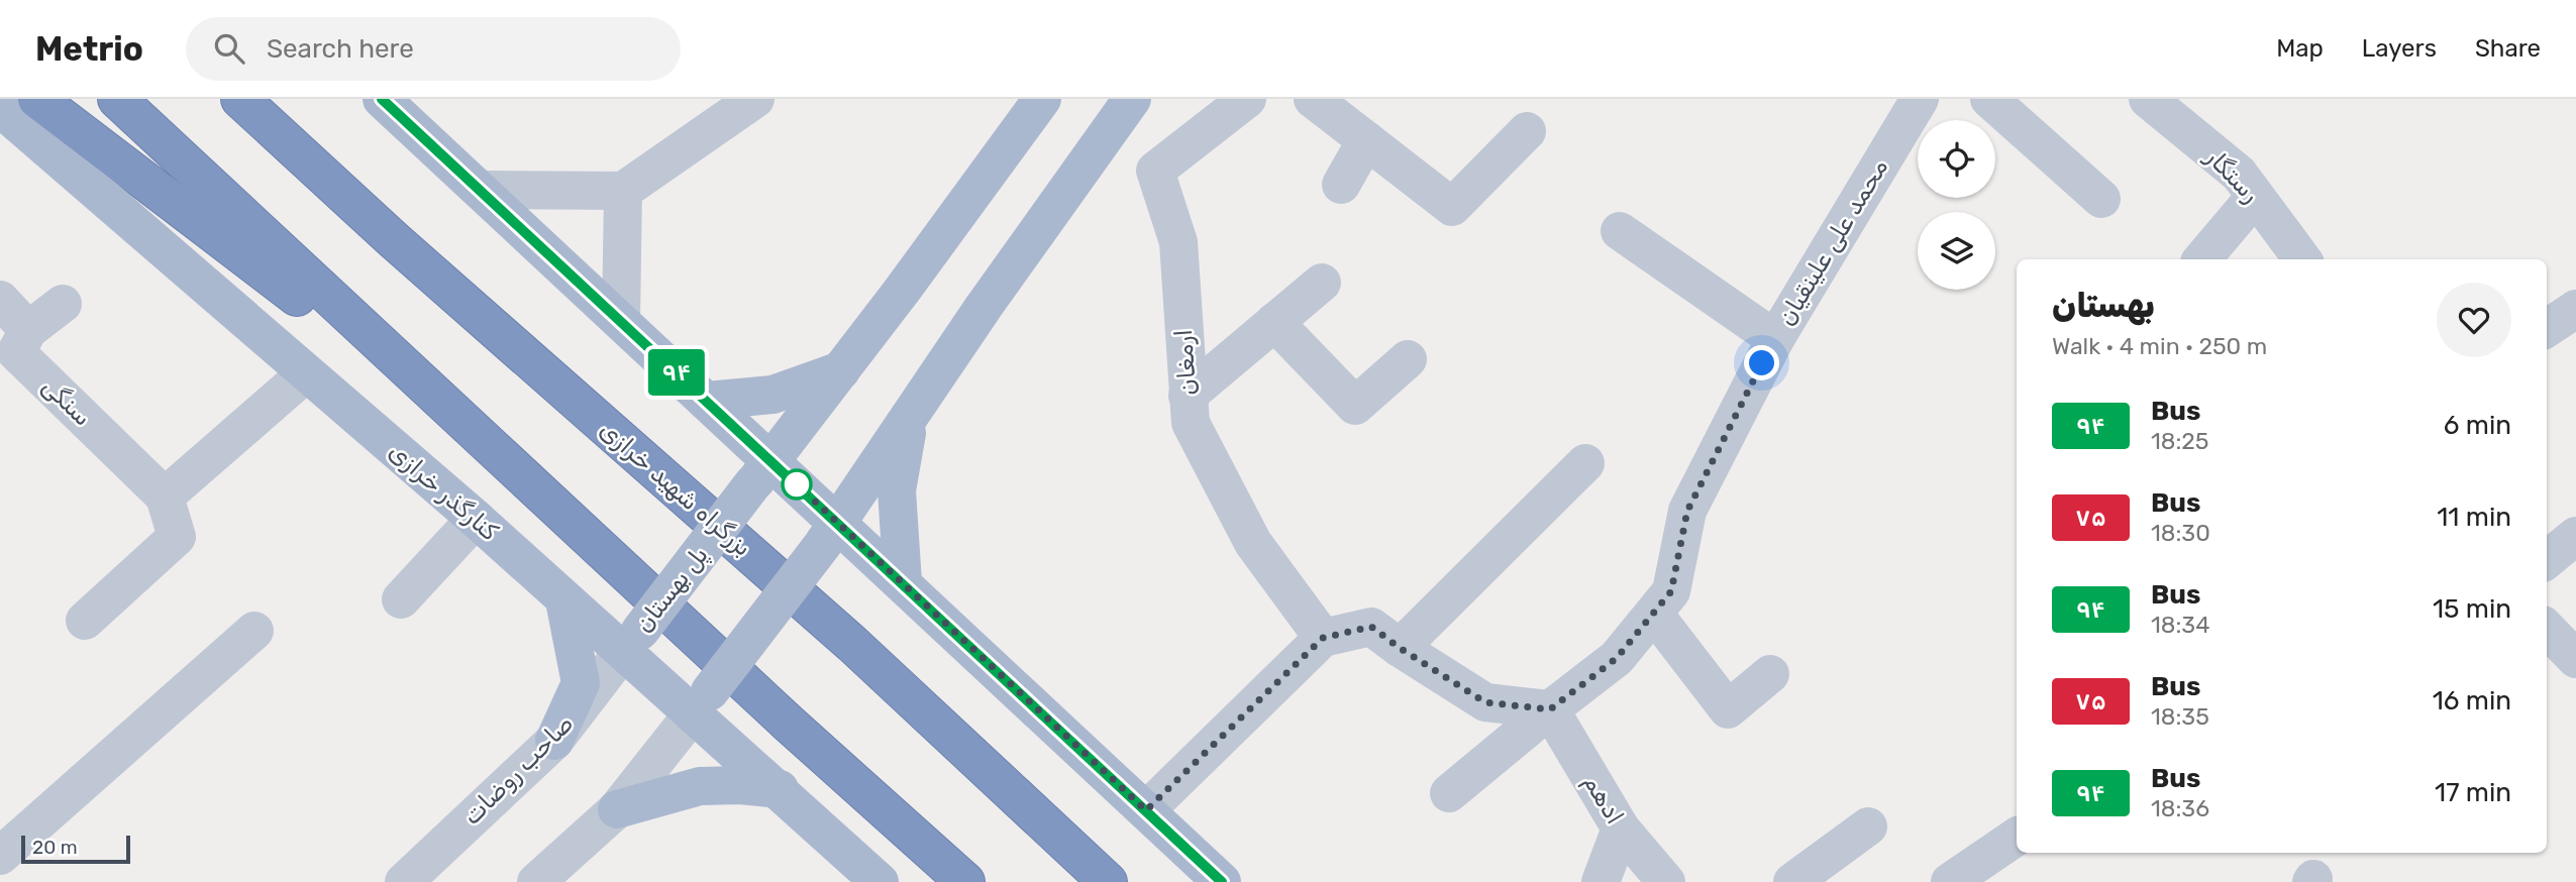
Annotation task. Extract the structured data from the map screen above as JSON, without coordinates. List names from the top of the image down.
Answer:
{
  "streets": {
    "highway": ["بزرگراه شهید خرازی"],
    "main road": ["کنارگذر خرازی", "پل بهستان"],
    "street": [
      "رستگار",
      "محمد علی علینقیان",
      "ارمغان",
      "سنگی",
      "صاحب روضات",
      "ادهم"
    ]
  },
  "crossings": [
    ["محمد علی علینقیان", "ادهم"],
    ["کنارگذر خرازی", "پل بهستان"],
    ["کنارگذر خرازی", "صاحب روضات"],
    ["پل بهستان", "صاحب روضات"]
  ],
  "lines": ["bus line ۹۴"],
  "scale_bar": "20 m",
  "page": {
    "header": "Metrio",
    "search": "Search here",
    "nav": ["Map", "Layers", "Share"],
    "on_map": "۹۴",
    "heading": ["بهستان", "Walk · 4 min · 250 m"],
    "list": [
      {
        "mark": "۹۴",
        "name": "Bus",
        "note": "18:25",
        "value": "6 min"
      },
      {
        "mark": "۷۵",
        "name": "Bus",
        "note": "18:30",
        "value": "11 min"
      },
      {
        "mark": "۹۴",
        "name": "Bus",
        "note": "18:34",
        "value": "15 min"
      },
      {
        "mark": "۷۵",
        "name": "Bus",
        "note": "18:35",
        "value": "16 min"
      },
      {
        "mark": "۹۴",
        "name": "Bus",
        "note": "18:36",
        "value": "17 min"
      }
    ],
    "scale": "20 m"
  }
}
